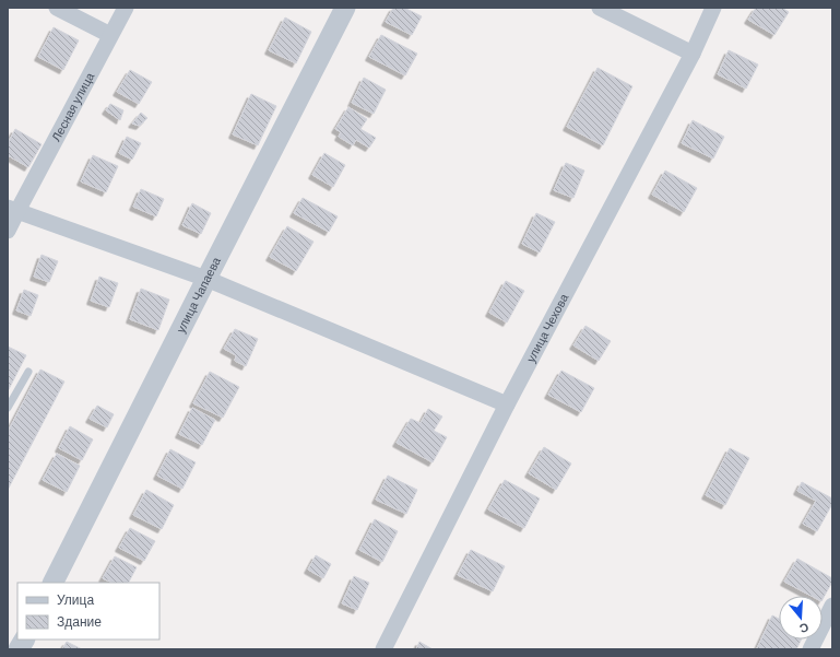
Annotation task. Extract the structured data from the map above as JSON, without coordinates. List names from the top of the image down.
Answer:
{
  "streets": {
    "street": ["Лесная улица", "улица Чапаева", "улица Чехова"]
  },
  "legend": ["Улица", "Здание"],
  "north": "bottom"
}
